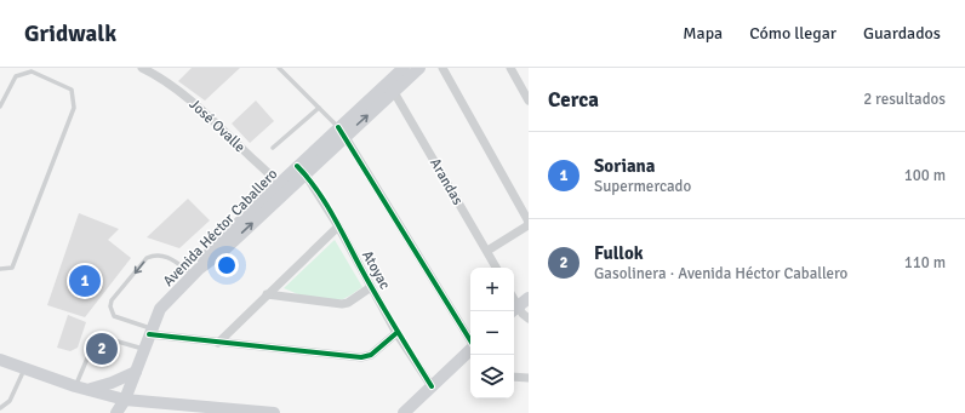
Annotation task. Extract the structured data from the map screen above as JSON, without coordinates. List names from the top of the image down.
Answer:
{
  "streets": {
    "main road": ["Avenida Héctor Caballero"],
    "street": ["José Ovalle", "Arandas", "Atoyac"]
  },
  "crossings": [
    ["José Ovalle", "Avenida Héctor Caballero"],
    ["Arandas", "Avenida Héctor Caballero"],
    ["Avenida Héctor Caballero", "Atoyac"]
  ],
  "page": {
    "header": "Gridwalk",
    "nav": ["Mapa", "Cómo llegar", "Guardados"],
    "heading": ["Cerca", "2 resultados"],
    "list": [
      {
        "mark": "1",
        "name": "Soriana",
        "note": "Supermercado",
        "value": "100 m"
      },
      {
        "mark": "2",
        "name": "Fullok",
        "note": "Gasolinera · Avenida Héctor Caballero",
        "value": "110 m"
      }
    ],
    "pins": ["1", "2"],
    "map_buttons": ["+", "−"]
  }
}
